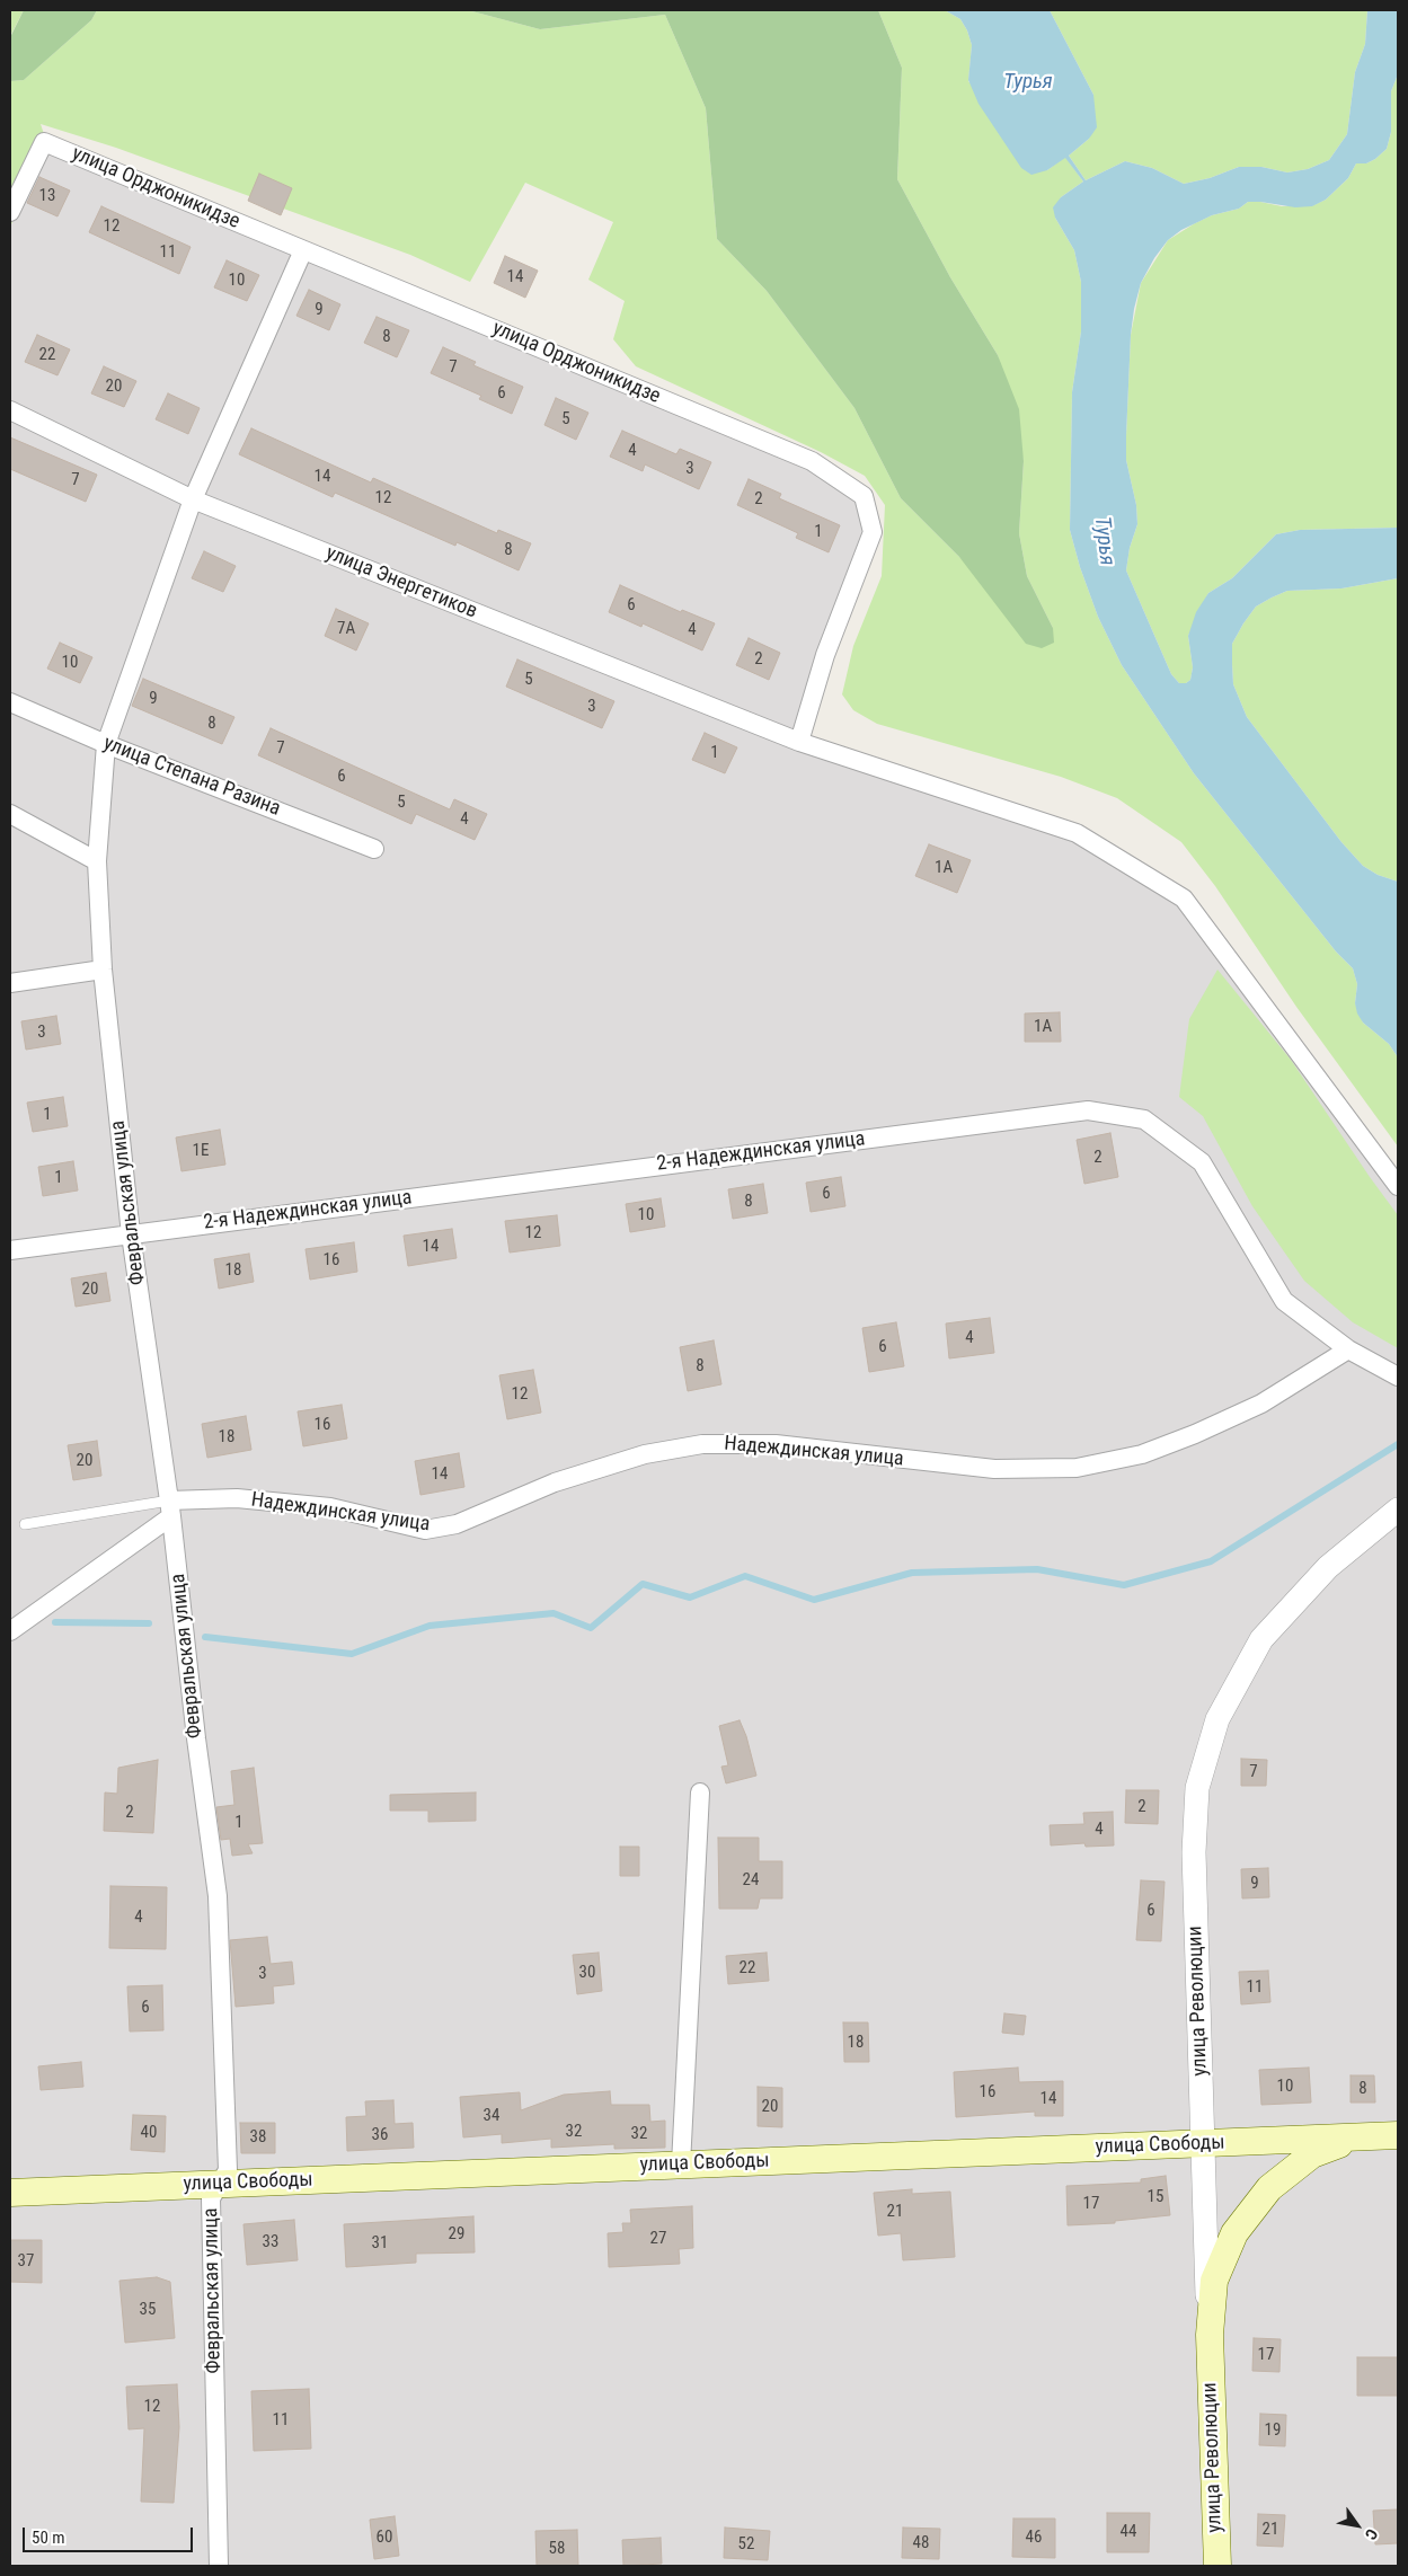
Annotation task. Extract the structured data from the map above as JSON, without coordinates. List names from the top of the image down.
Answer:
{
  "streets": {
    "main road": ["улица Революции", "улица Свободы"],
    "street": [
      "улица Орджоникидзе",
      "улица Энергетиков",
      "улица Степана Разина",
      "2-я Надеждинская улица",
      "Февральская улица",
      "Надеждинская улица"
    ]
  },
  "crossings": [
    ["улица Орджоникидзе", "улица Энергетиков"],
    ["улица Орджоникидзе", "Февральская улица"],
    ["улица Энергетиков", "Февральская улица"],
    ["улица Степана Разина", "Февральская улица"],
    ["2-я Надеждинская улица", "Февральская улица"],
    ["2-я Надеждинская улица", "Надеждинская улица"],
    ["Февральская улица", "Надеждинская улица"],
    ["Февральская улица", "улица Свободы"],
    ["улица Революции", "улица Свободы"]
  ],
  "water": ["Турья"],
  "house_numbers": [
    "13",
    "12",
    "11",
    "14",
    "10",
    "9",
    "8",
    "22",
    "7",
    "20",
    "6",
    "5",
    "4",
    "3",
    "14",
    "7",
    "12",
    "2",
    "1",
    "8",
    "6",
    "7А",
    "4",
    "2",
    "10",
    "5",
    "9",
    "3",
    "8",
    "7",
    "1",
    "6",
    "5",
    "4",
    "1А",
    "1А",
    "3",
    "1",
    "1Е",
    "2",
    "1",
    "6",
    "8",
    "10",
    "12",
    "14",
    "16",
    "18",
    "20",
    "4",
    "6",
    "8",
    "12",
    "16",
    "18",
    "20",
    "14",
    "7",
    "2",
    "2",
    "1",
    "4",
    "24",
    "9",
    "6",
    "4",
    "22",
    "30",
    "3",
    "11",
    "6",
    "18",
    "10",
    "8",
    "16",
    "14",
    "20",
    "34",
    "32",
    "40",
    "32",
    "36",
    "38",
    "15",
    "17",
    "21",
    "29",
    "27",
    "33",
    "31",
    "37",
    "35",
    "17",
    "12",
    "11",
    "19",
    "21",
    "44",
    "60",
    "46",
    "48",
    "52",
    "58"
  ],
  "scale_bar": "50 m",
  "north": "bottom right"
}
